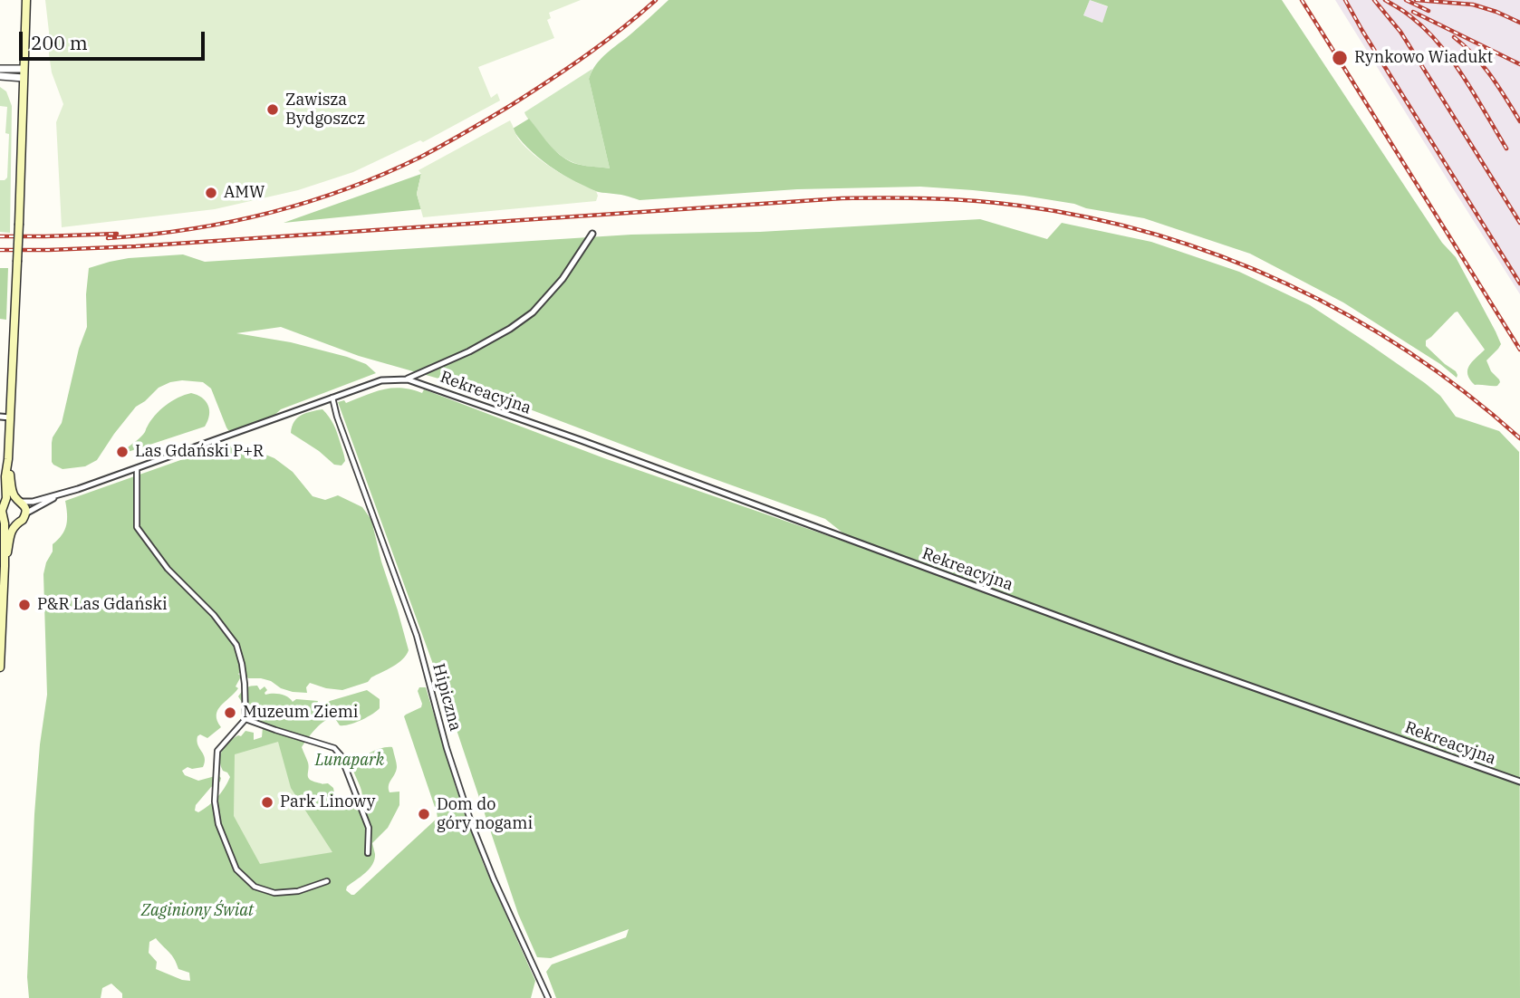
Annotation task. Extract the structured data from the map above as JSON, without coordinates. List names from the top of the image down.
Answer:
{
  "streets": {
    "street": ["Rekreacyjna", "Hipiczna"]
  },
  "crossings": [
    ["Rekreacyjna", "Hipiczna"]
  ],
  "parks": ["Lunapark", "Zaginiony Świat"],
  "places": [
    "Rynkowo Wiadukt",
    "Zawisza Bydgoszcz",
    "AMW",
    "Las Gdański P+R",
    "P&R Las Gdański",
    "Muzeum Ziemi",
    "Park Linowy",
    "Dom do góry nogami"
  ],
  "scale_bar": "200 m"
}
